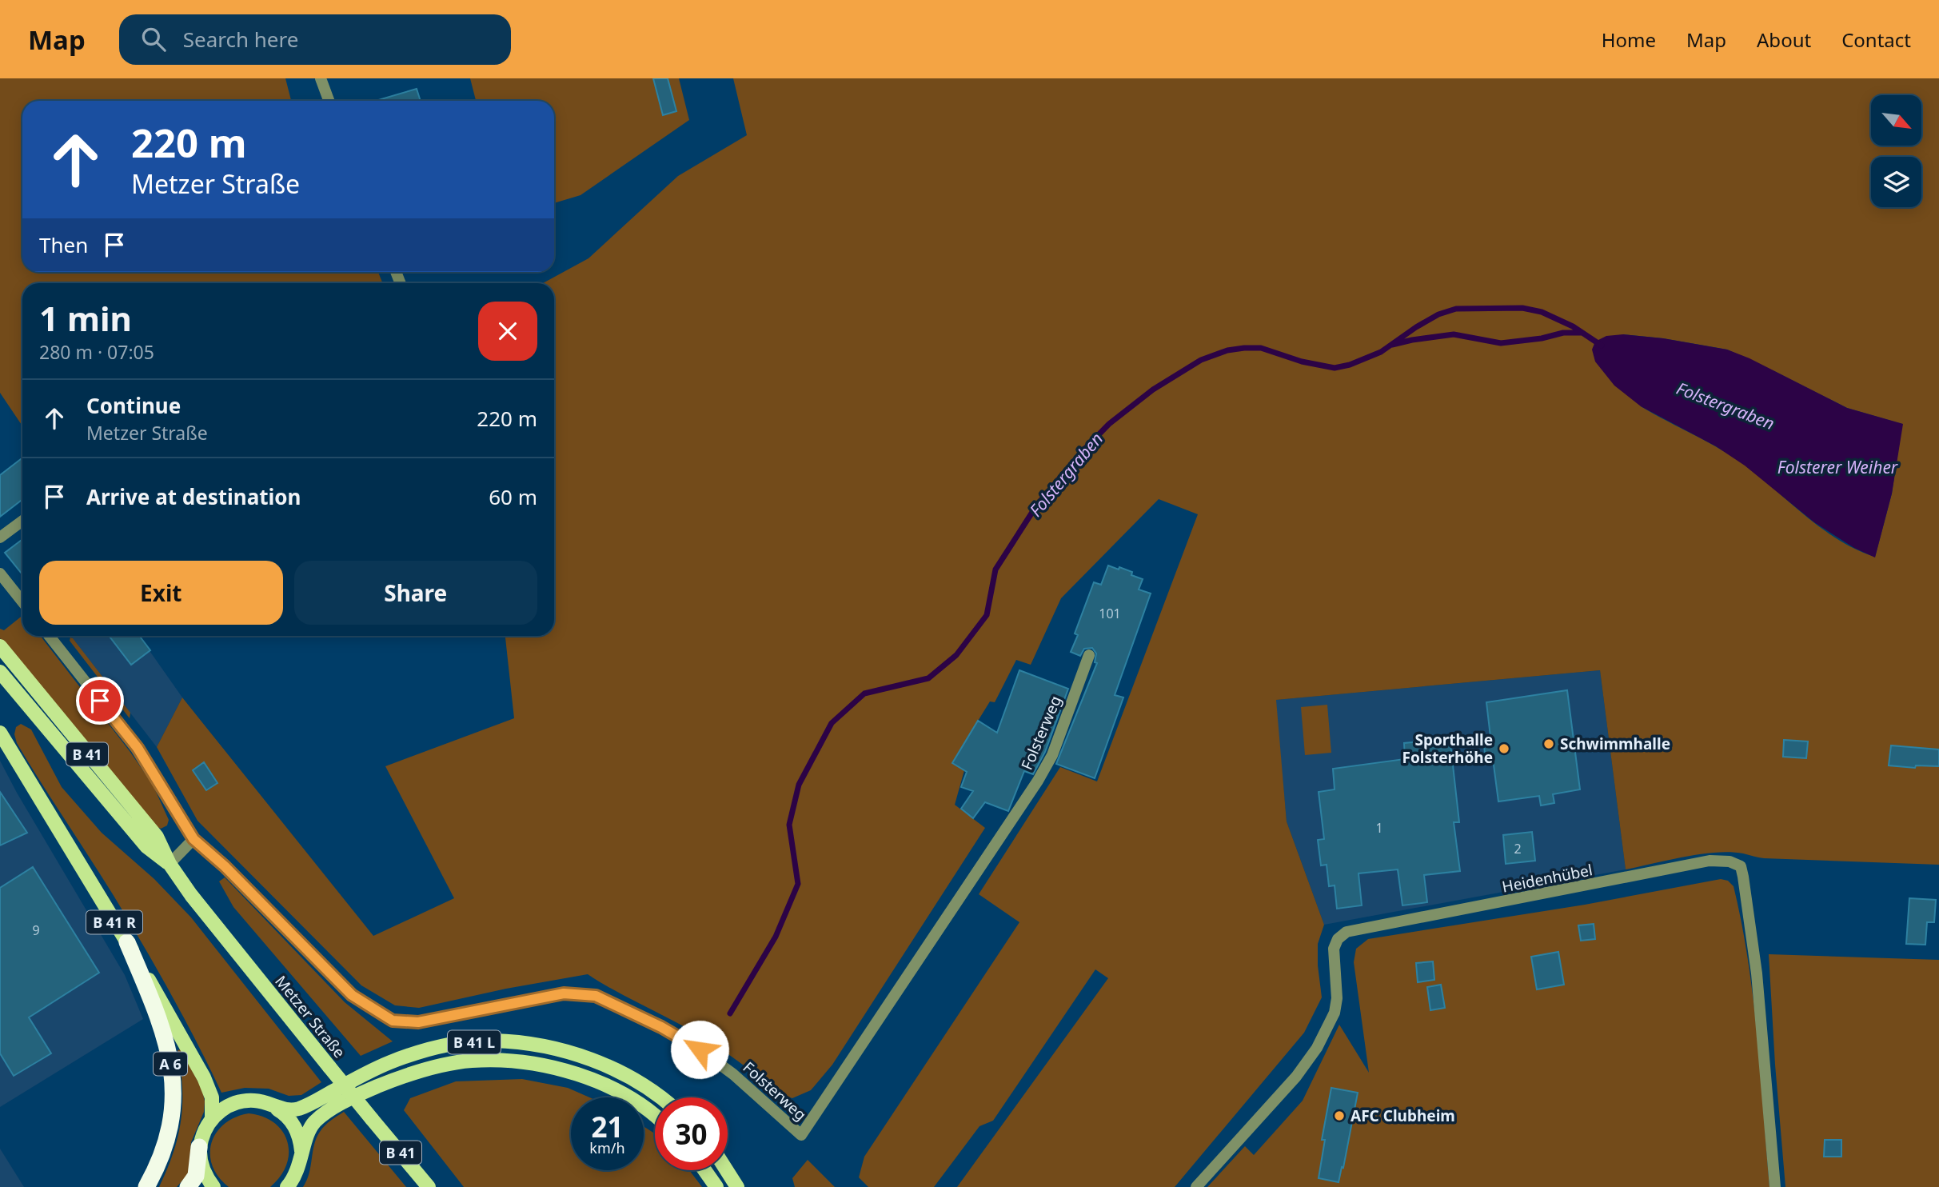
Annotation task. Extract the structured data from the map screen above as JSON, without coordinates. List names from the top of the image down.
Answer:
{
  "streets": {
    "highway": ["A 6"],
    "main road": [
      "B 41",
      "B 41 R",
      "Metzer Straße",
      "B 41 L"
    ],
    "street": ["Folsterweg", "Heidenhübel"]
  },
  "crossings": [
    ["B 41 R", "A 6"]
  ],
  "water": ["Folstergraben", "Folsterer Weiher"],
  "places": ["Schwimmhalle", "Sporthalle Folsterhöhe", "AFC Clubheim"],
  "house_numbers": [
    "101",
    "1",
    "2",
    "9"
  ],
  "north": "bottom right",
  "page": {
    "header": "Map",
    "search": "Search here",
    "nav": [
      "Home",
      "Map",
      "About",
      "Contact"
    ],
    "turn": ["220 m", "Metzer Straße"],
    "then": "Then",
    "heading": ["1 min", "280 m · 07:05"],
    "list": [
      {
        "name": "Continue",
        "note": "Metzer Straße",
        "value": "220 m"
      },
      {
        "name": "Arrive at destination",
        "value": "60 m"
      }
    ],
    "buttons": ["Exit", "Share"],
    "speed": "21 km/h",
    "limit": "30"
  }
}
